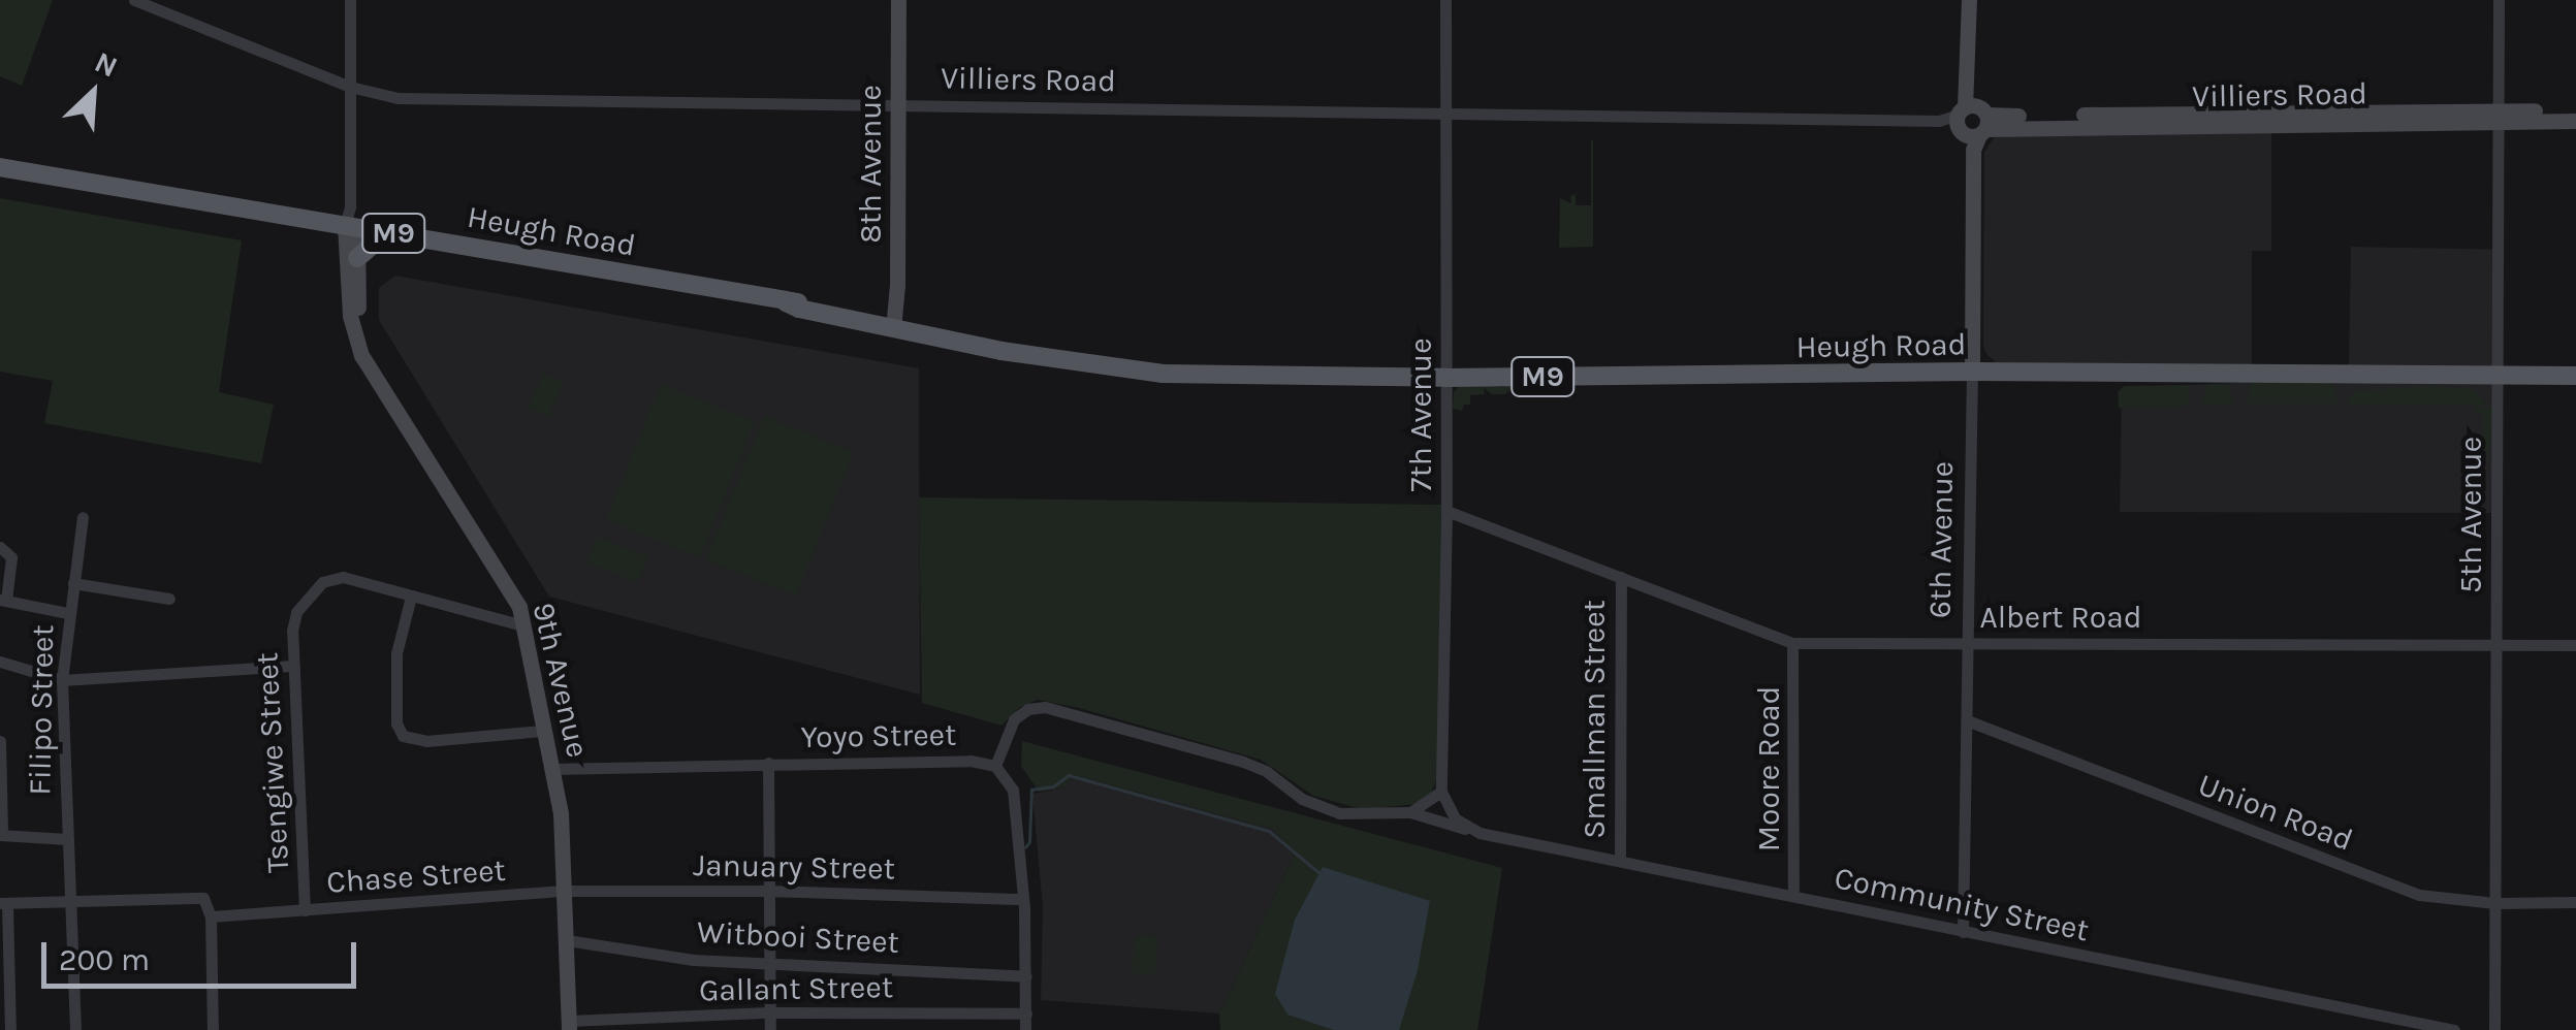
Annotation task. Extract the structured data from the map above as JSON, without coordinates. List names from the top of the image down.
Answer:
{
  "streets": {
    "main road": ["Heugh Road", "M9"],
    "street": [
      "Villiers Road",
      "8th Avenue",
      "7th Avenue",
      "5th Avenue",
      "6th Avenue",
      "Albert Road",
      "9th Avenue",
      "Filipo Street",
      "Smallman Street",
      "Yoyo Street",
      "Tsengiwe Street",
      "Moore Road",
      "Union Road",
      "January Street",
      "Chase Street",
      "Community Street",
      "Witbooi Street",
      "Gallant Street"
    ]
  },
  "crossings": [
    ["Villiers Road", "8th Avenue"],
    ["Villiers Road", "7th Avenue"],
    ["Villiers Road", "5th Avenue"],
    ["Villiers Road", "6th Avenue"],
    ["Villiers Road", "9th Avenue"],
    ["8th Avenue", "Heugh Road"],
    ["Heugh Road", "7th Avenue"],
    ["Heugh Road", "5th Avenue"],
    ["Heugh Road", "6th Avenue"],
    ["Heugh Road", "9th Avenue"],
    ["7th Avenue", "Albert Road"],
    ["5th Avenue", "Albert Road"],
    ["5th Avenue", "Union Road"],
    ["6th Avenue", "Albert Road"],
    ["6th Avenue", "Union Road"],
    ["6th Avenue", "Community Street"],
    ["Albert Road", "Smallman Street"],
    ["Albert Road", "Moore Road"],
    ["9th Avenue", "Yoyo Street"],
    ["9th Avenue", "Tsengiwe Street"],
    ["9th Avenue", "January Street"],
    ["9th Avenue", "Chase Street"],
    ["9th Avenue", "Witbooi Street"],
    ["9th Avenue", "Gallant Street"],
    ["Smallman Street", "Community Street"],
    ["Yoyo Street", "January Street"],
    ["Yoyo Street", "Community Street"],
    ["Yoyo Street", "Witbooi Street"],
    ["Yoyo Street", "Gallant Street"],
    ["Tsengiwe Street", "Chase Street"],
    ["Moore Road", "Community Street"],
    ["January Street", "Chase Street"]
  ],
  "scale_bar": "200 m",
  "north": "top right"
}
